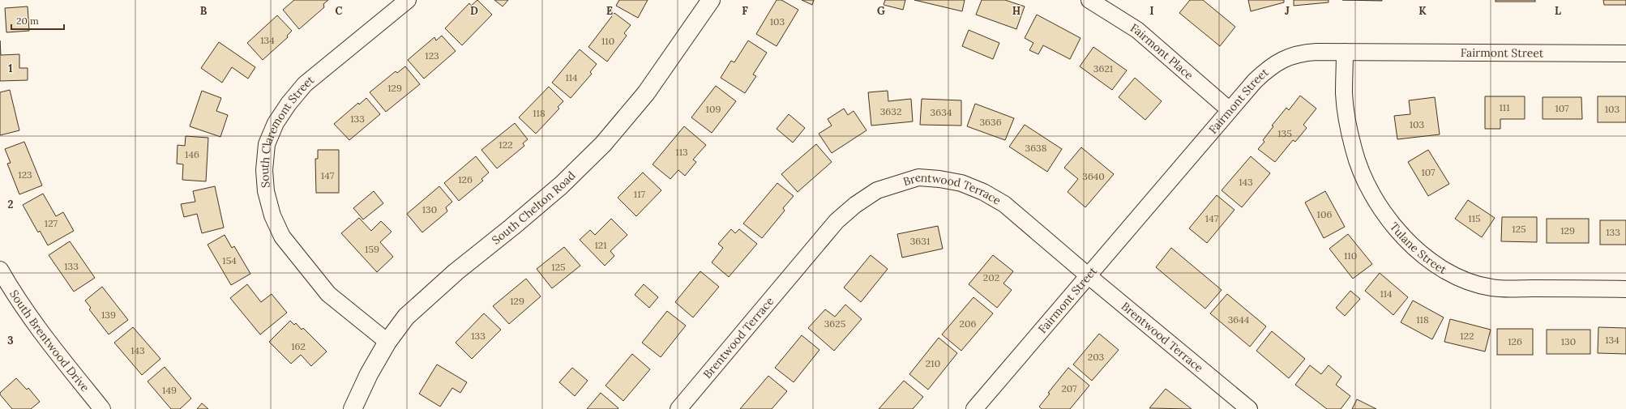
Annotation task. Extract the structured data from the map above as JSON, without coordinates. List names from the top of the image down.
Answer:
{
  "streets": {
    "main road": ["South Chelton Road"],
    "street": [
      "Fairmont Place",
      "Fairmont Street",
      "South Claremont Street",
      "Brentwood Terrace",
      "Tulane Street",
      "South Brentwood Drive"
    ]
  },
  "crossings": [
    ["Fairmont Place", "Fairmont Street"],
    ["Fairmont Street", "Brentwood Terrace"],
    ["Fairmont Street", "Tulane Street"],
    ["South Claremont Street", "South Chelton Road"]
  ],
  "house_numbers": [
    "103",
    "134",
    "110",
    "123",
    "3621",
    "114",
    "129",
    "111",
    "107",
    "109",
    "103",
    "3632",
    "3634",
    "118",
    "133",
    "3636",
    "103",
    "135",
    "122",
    "3638",
    "113",
    "146",
    "107",
    "123",
    "147",
    "3640",
    "126",
    "143",
    "117",
    "130",
    "106",
    "147",
    "115",
    "127",
    "125",
    "129",
    "133",
    "3631",
    "121",
    "159",
    "110",
    "154",
    "133",
    "125",
    "202",
    "114",
    "129",
    "139",
    "3644",
    "118",
    "3625",
    "206",
    "133",
    "122",
    "134",
    "126",
    "130",
    "162",
    "143",
    "203",
    "210",
    "207",
    "149"
  ],
  "scale_bar": "20 m",
  "grid": {
    "columns": [
      "B",
      "C",
      "D",
      "E",
      "F",
      "G",
      "H",
      "I",
      "J",
      "K",
      "L"
    ],
    "rows": ["1", "2", "3"]
  }
}
